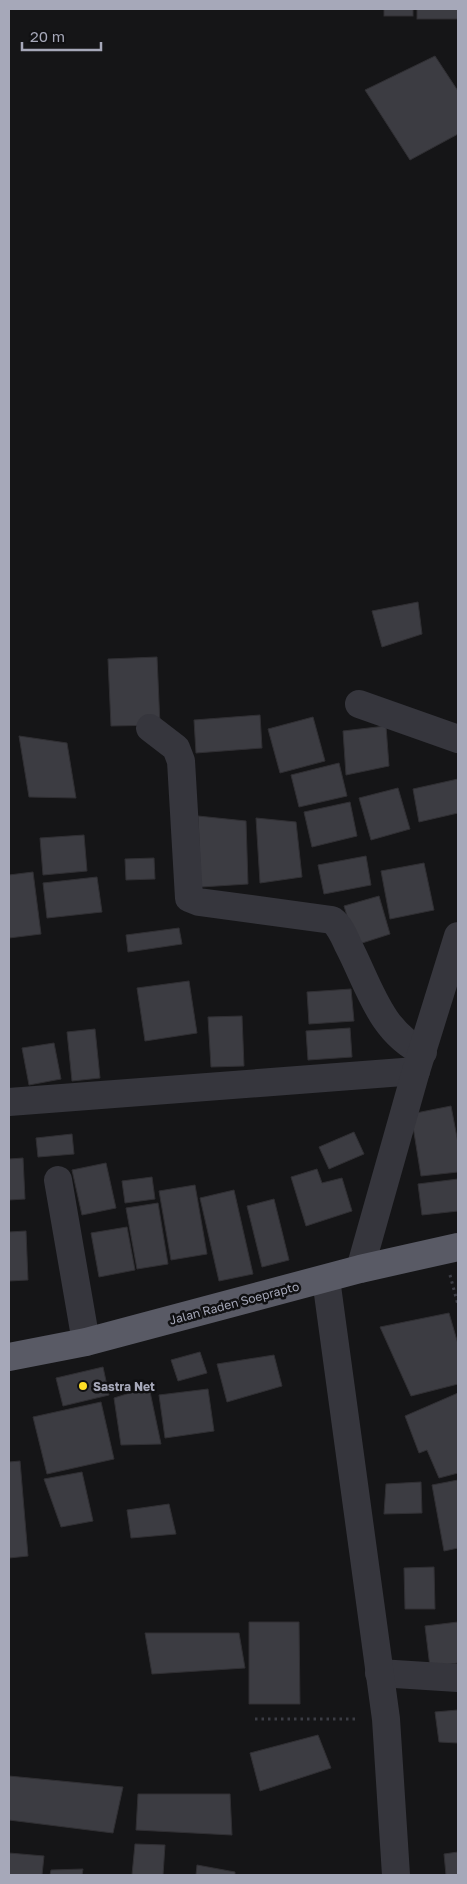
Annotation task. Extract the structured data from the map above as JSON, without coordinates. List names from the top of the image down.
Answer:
{
  "streets": {
    "highway": ["Jalan Raden Soeprapto"]
  },
  "places": ["Sastra Net"],
  "scale_bar": "20 m"
}
